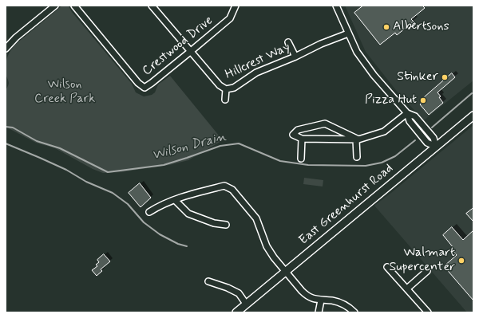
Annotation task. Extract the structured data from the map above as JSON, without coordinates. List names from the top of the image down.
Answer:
{
  "streets": {
    "main road": ["East Greenhurst Road"],
    "street": ["Crestwood Drive", "Hillcrest Way"]
  },
  "crossings": [
    ["Crestwood Drive", "Hillcrest Way"]
  ],
  "water": ["Wilson Drain"],
  "parks": ["Wilson Creek Park"],
  "places": [
    "Albertsons",
    "Stinker",
    "Pizza Hut",
    "Walmart Supercenter"
  ]
}
